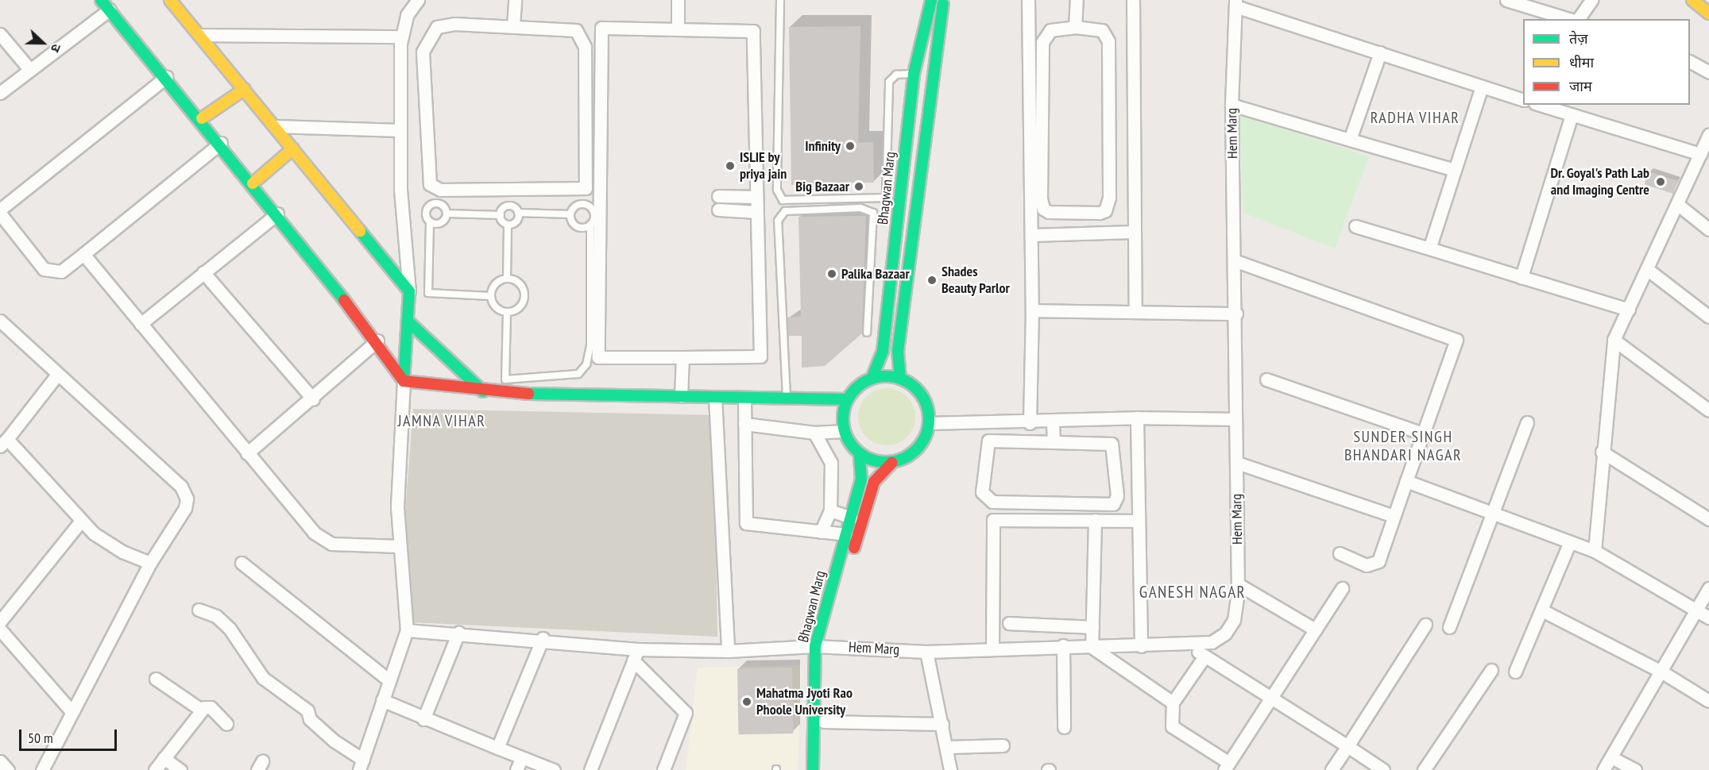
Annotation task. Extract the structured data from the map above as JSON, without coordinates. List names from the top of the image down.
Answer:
{
  "streets": {
    "street": ["Hem Marg", "Bhagwan Marg"]
  },
  "crossings": [
    ["Hem Marg", "Bhagwan Marg"]
  ],
  "districts": [
    "RADHA VIHAR",
    "JAMNA VIHAR",
    "SUNDER SINGH BHANDARI NAGAR",
    "GANESH NAGAR"
  ],
  "places": [
    "Infinity",
    "ISLIE by priya jain",
    "Dr. Goyal's Path Lab and Imaging Centre",
    "Big Bazaar",
    "Palika Bazaar",
    "Shades Beauty Parlor",
    "Mahatma Jyoti Rao Phoole University"
  ],
  "legend": ["तेज़", "धीमा", "जाम"],
  "scale_bar": "50 m",
  "north": "right"
}
